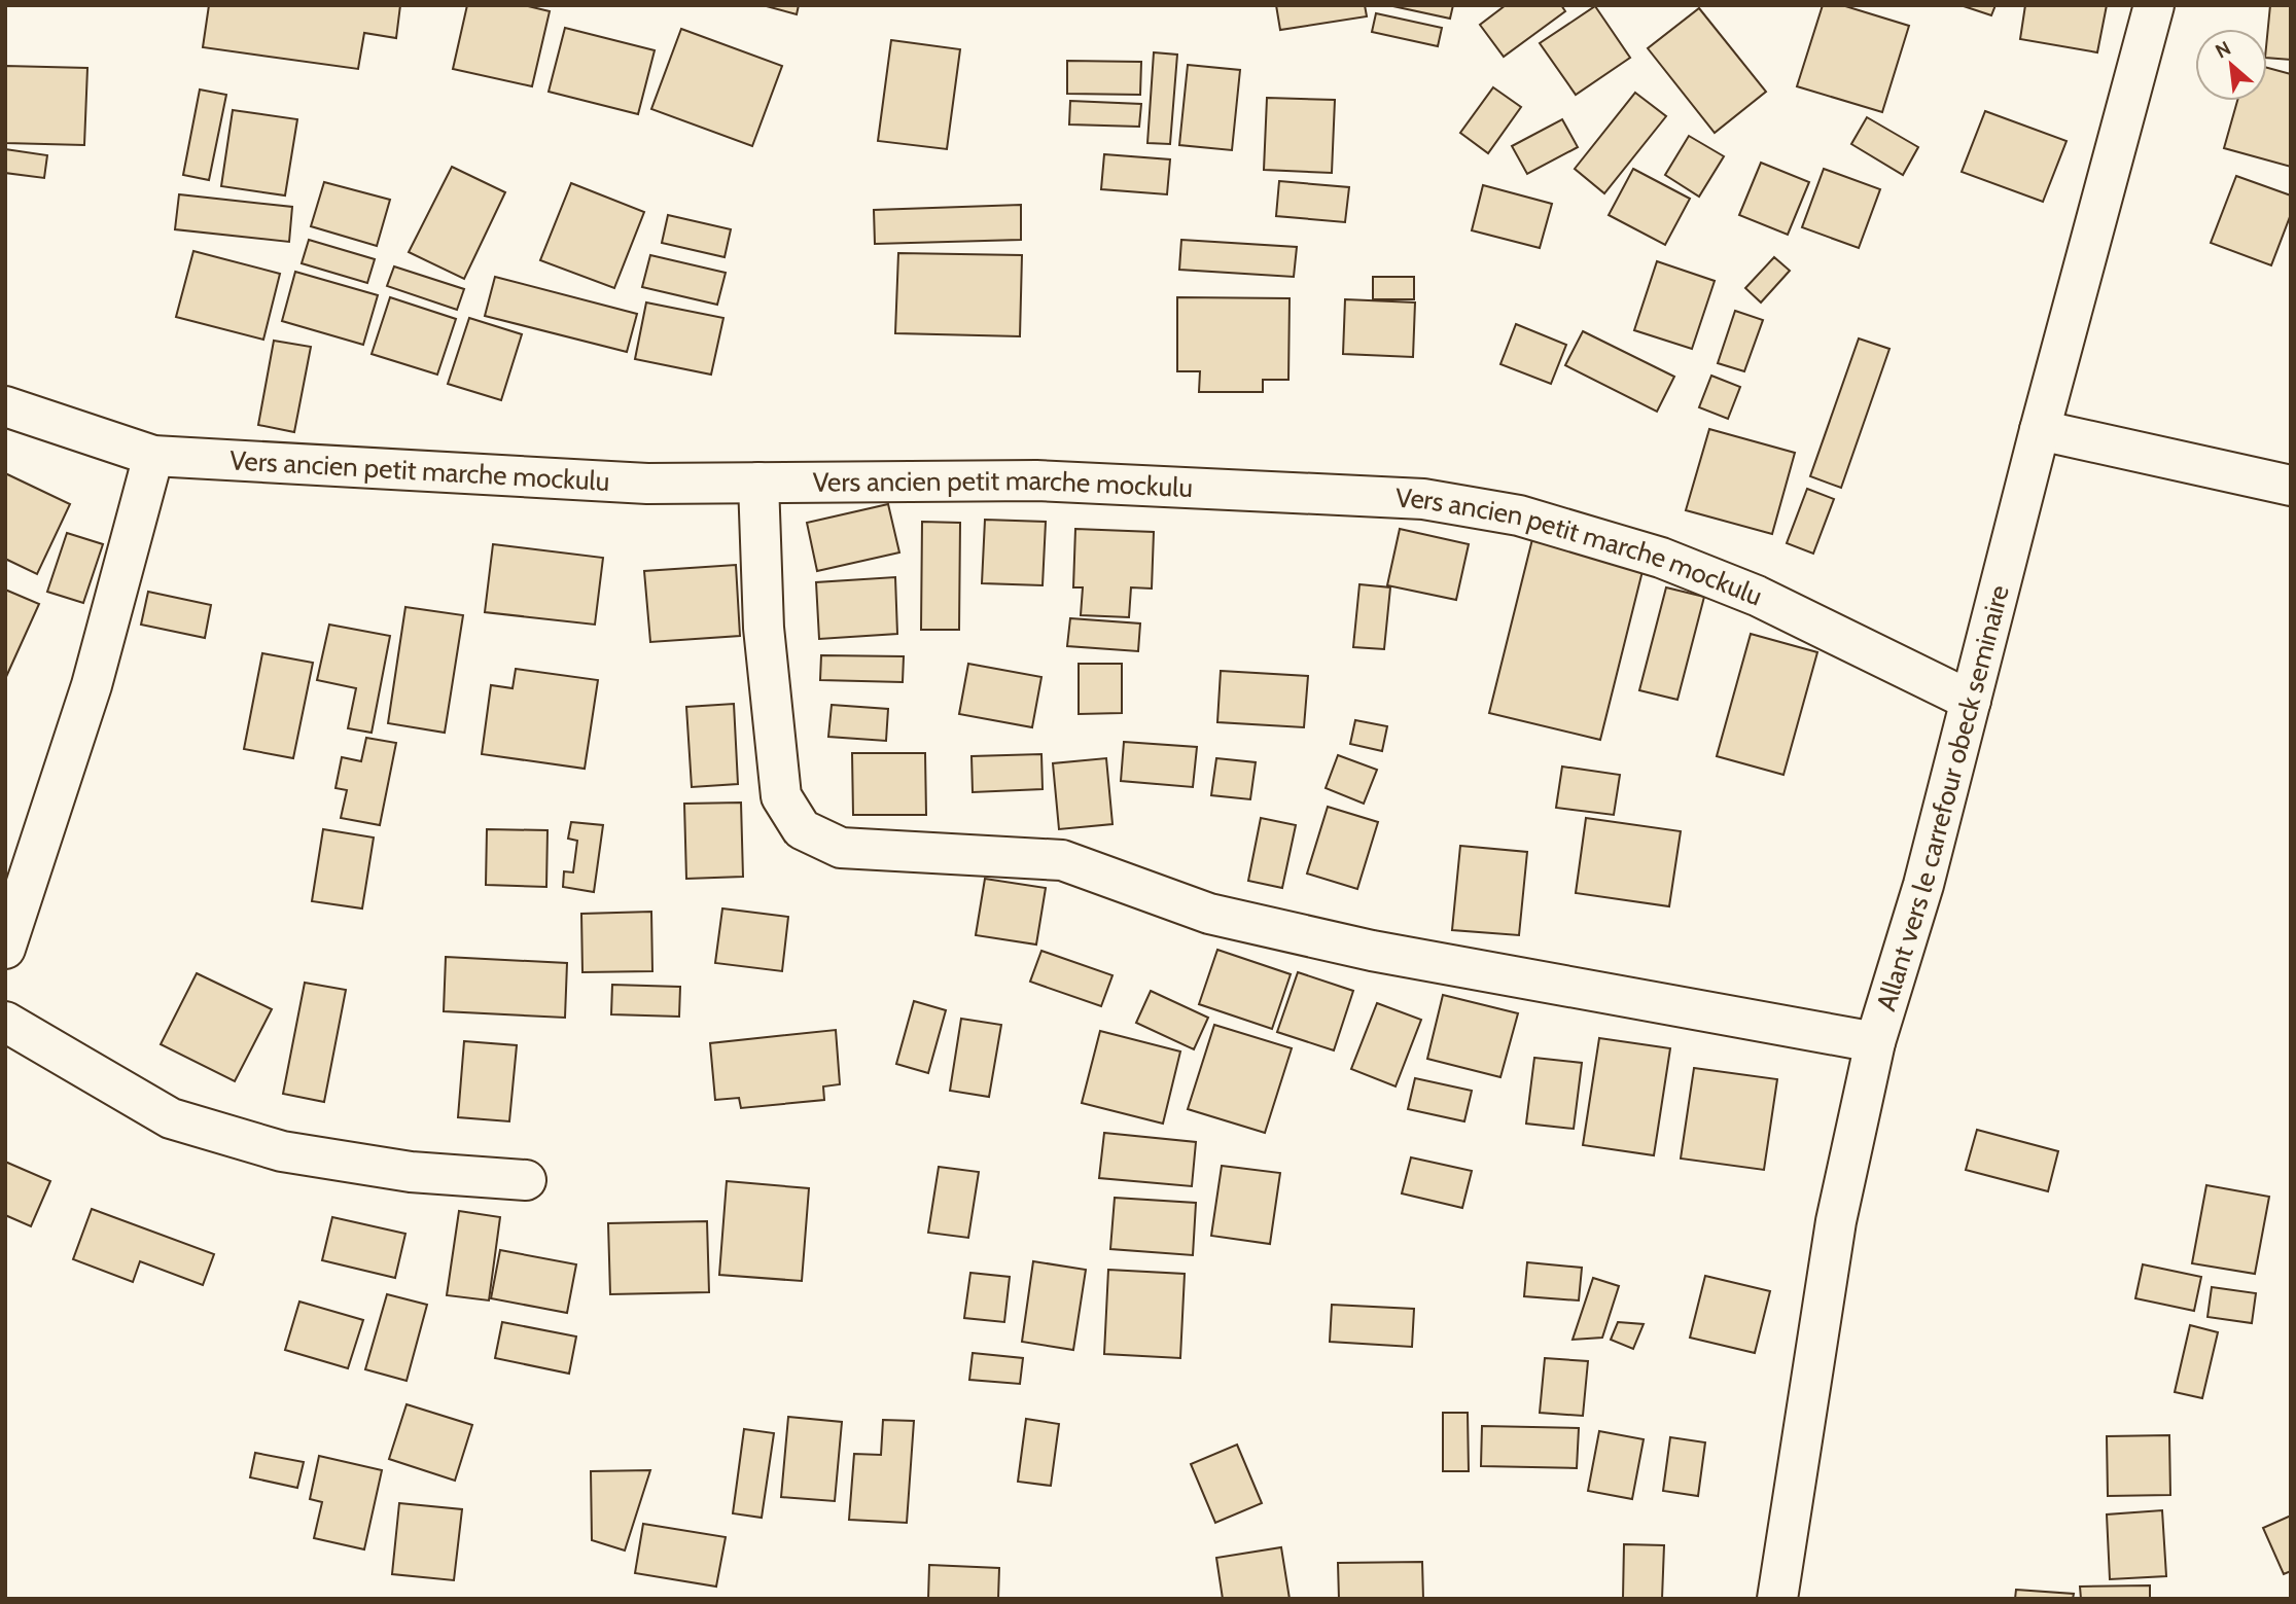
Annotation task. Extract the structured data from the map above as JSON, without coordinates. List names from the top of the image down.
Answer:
{
  "streets": {
    "street": ["Vers ancien petit marche mockulu", "Allant vers le carrefour obeck seminaire"]
  },
  "crossings": [
    ["Vers ancien petit marche mockulu", "Allant vers le carrefour obeck seminaire"]
  ],
  "north": "top left"
}
